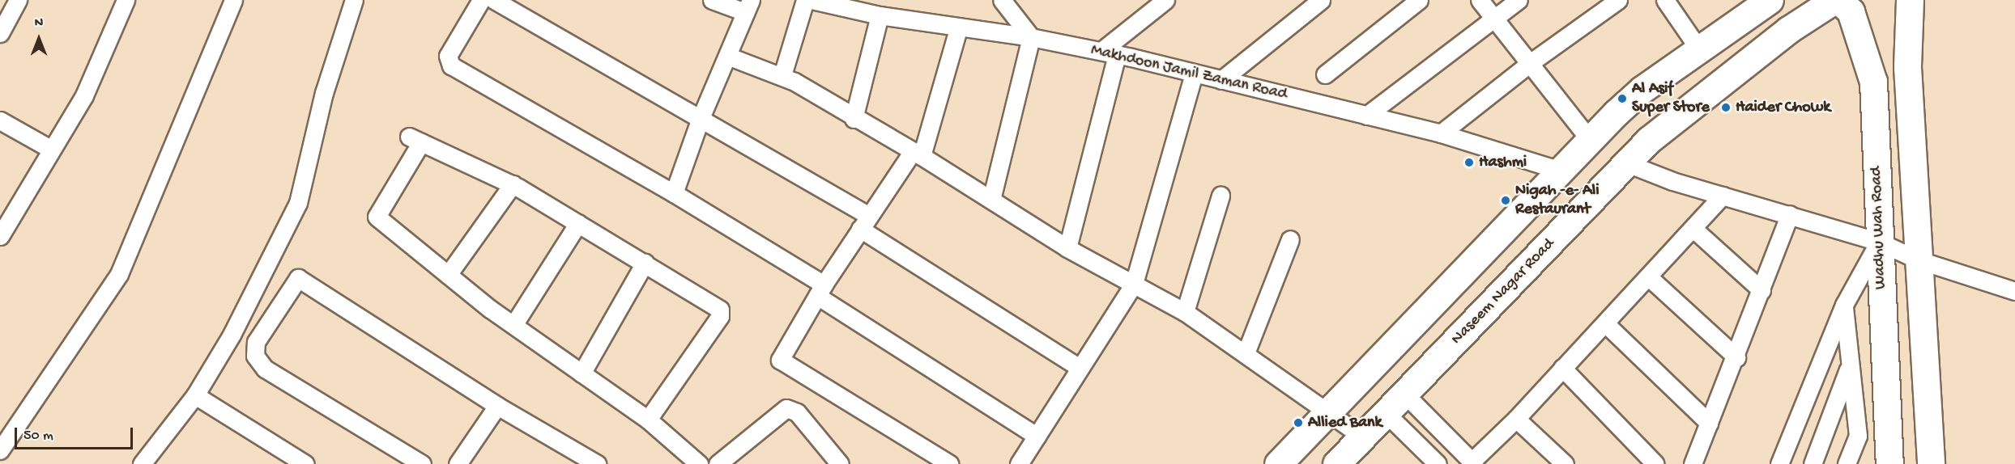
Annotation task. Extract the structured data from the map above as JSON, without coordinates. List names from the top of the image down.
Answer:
{
  "streets": {
    "main road": ["Wadhu Wah Road", "Naseem Nagar Road"],
    "street": ["Makhdoon Jamil Zaman Road"]
  },
  "crossings": [
    ["Wadhu Wah Road", "Naseem Nagar Road"]
  ],
  "places": [
    "Al Asif Super Store",
    "Haider Chowk",
    "Hashmi",
    "Nigah -e- Ali Restaurant",
    "Allied Bank"
  ],
  "scale_bar": "50 m",
  "north": "top"
}
